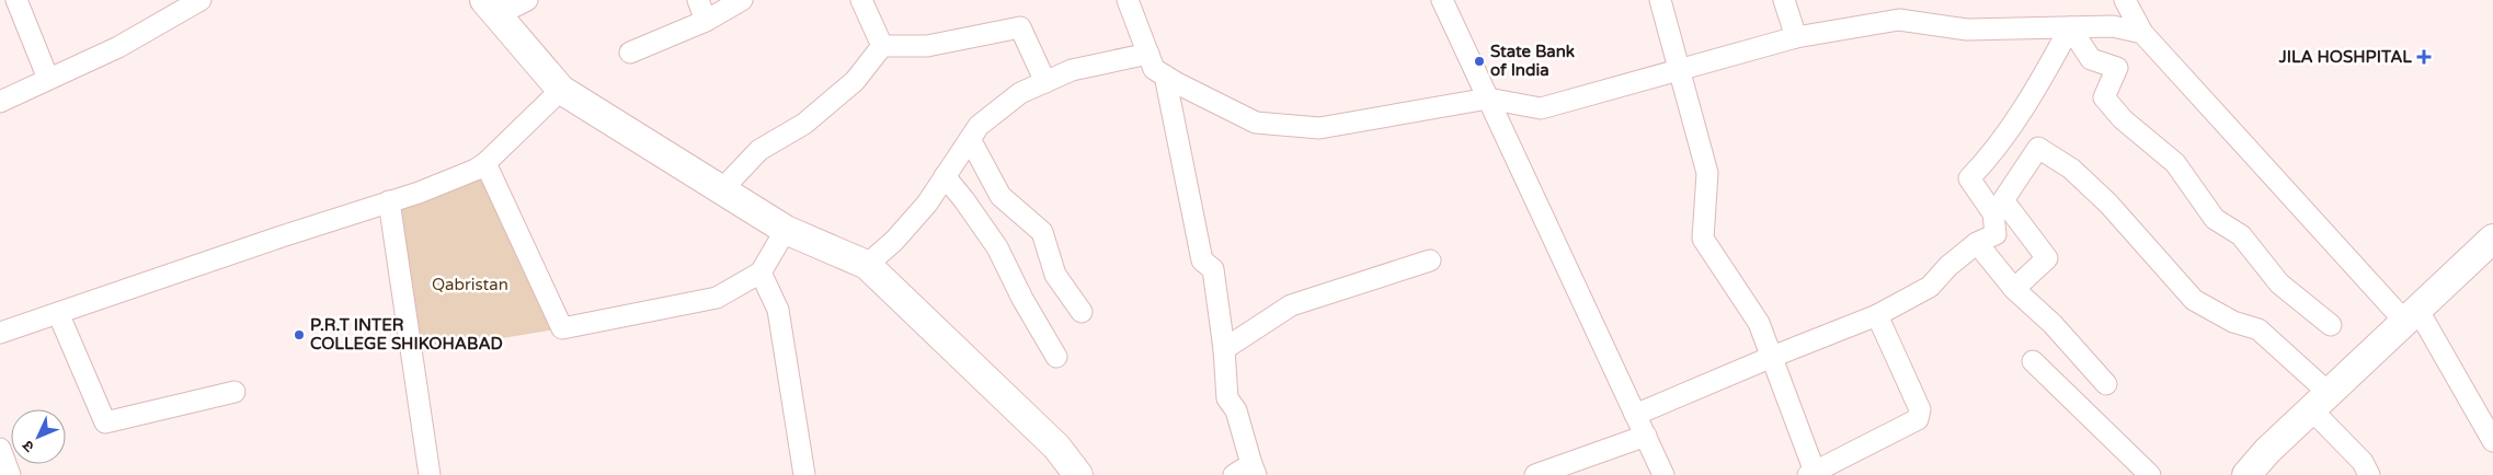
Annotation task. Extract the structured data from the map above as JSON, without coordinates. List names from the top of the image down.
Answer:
{
  "parks": ["Qabristan"],
  "places": {
    "health": ["JILA HOSHPITAL"],
    "other": ["State Bank of India", "P.R.T INTER COLLEGE SHIKOHABAD"]
  },
  "north": "bottom left"
}
